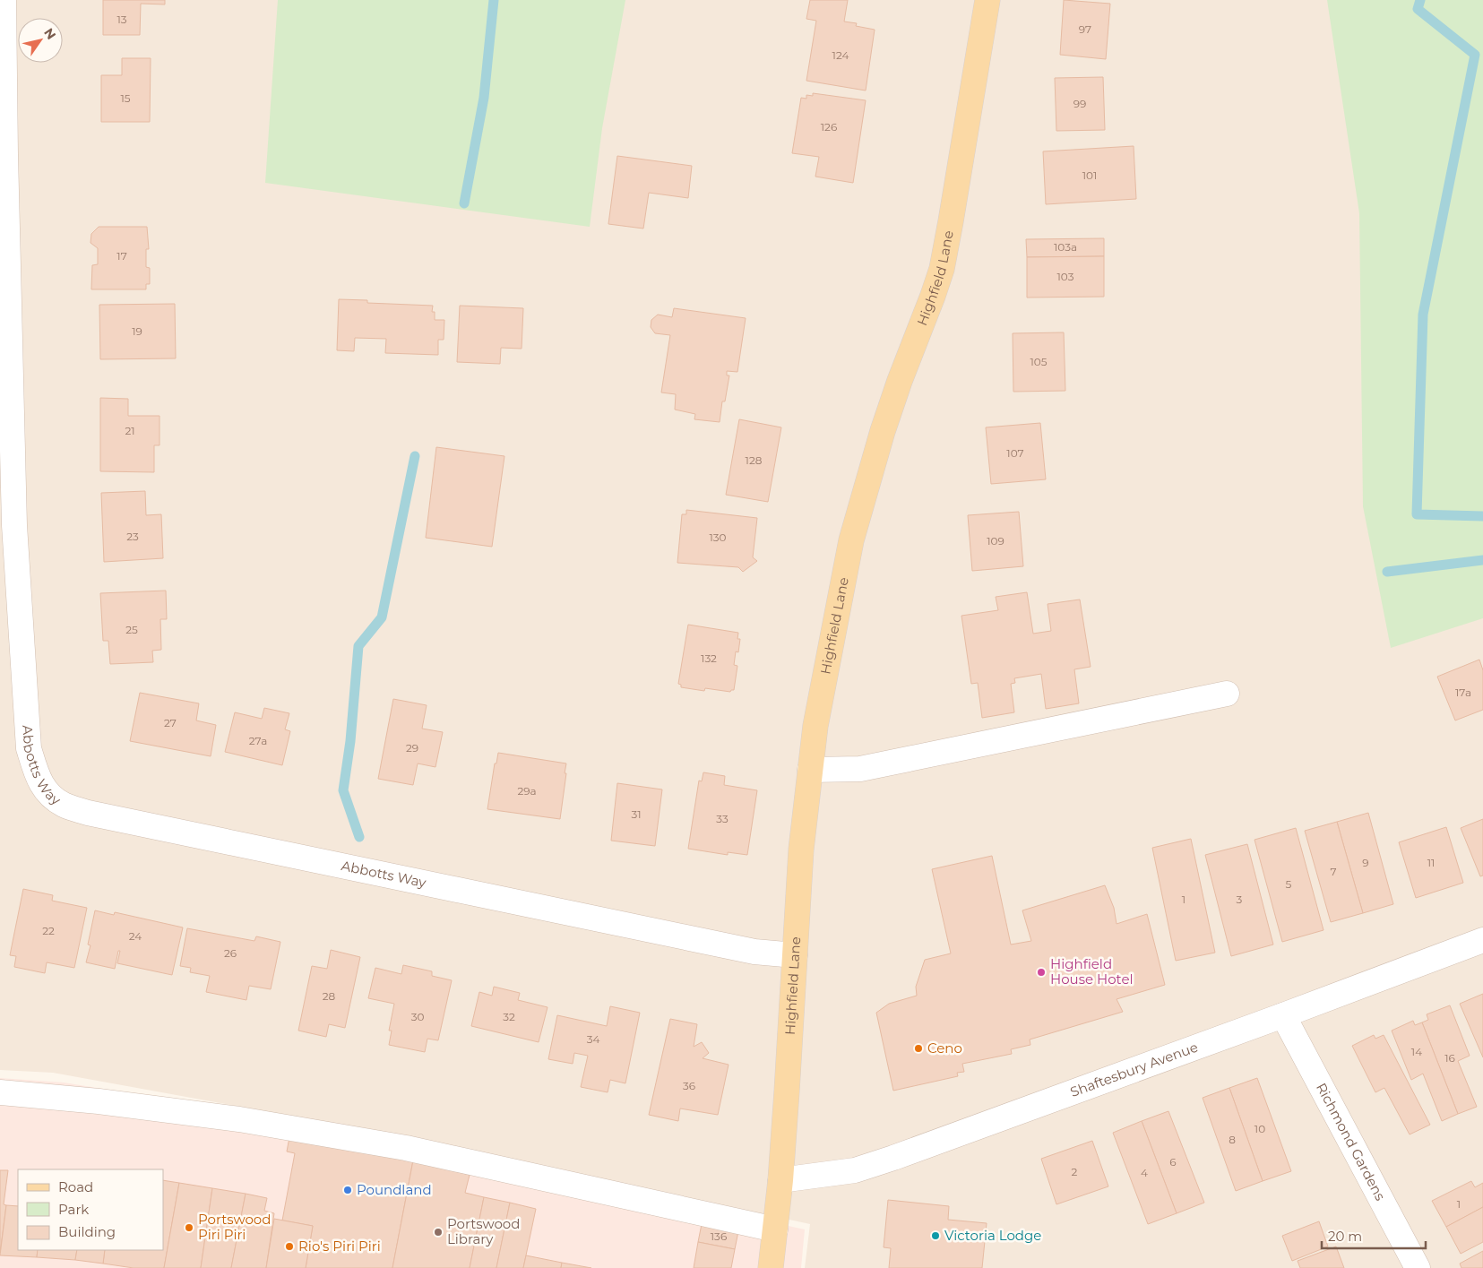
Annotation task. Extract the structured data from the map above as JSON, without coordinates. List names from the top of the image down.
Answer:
{
  "streets": {
    "main road": ["Highfield Lane"],
    "street": ["Abbotts Way", "Shaftesbury Avenue", "Richmond Gardens"]
  },
  "crossings": [
    ["Highfield Lane", "Abbotts Way"],
    ["Highfield Lane", "Shaftesbury Avenue"],
    ["Shaftesbury Avenue", "Richmond Gardens"]
  ],
  "places": [
    "Highfield House Hotel",
    "Ceno",
    "Poundland",
    "Portswood Piri Piri",
    "Portswood Library",
    "Victoria Lodge",
    "Rio's Piri Piri"
  ],
  "house_numbers": [
    "13",
    "97",
    "124",
    "15",
    "99",
    "126",
    "101",
    "103a",
    "17",
    "103",
    "19",
    "105",
    "21",
    "107",
    "128",
    "23",
    "130",
    "109",
    "25",
    "132",
    "17a",
    "27",
    "27a",
    "29",
    "29a",
    "31",
    "33",
    "9",
    "11",
    "7",
    "5",
    "1",
    "3",
    "22",
    "24",
    "26",
    "28",
    "30",
    "32",
    "34",
    "14",
    "16",
    "36",
    "10",
    "8",
    "6",
    "2",
    "4",
    "1",
    "136"
  ],
  "legend": ["Road", "Park", "Building"],
  "scale_bar": "20 m",
  "north": "top right"
}
